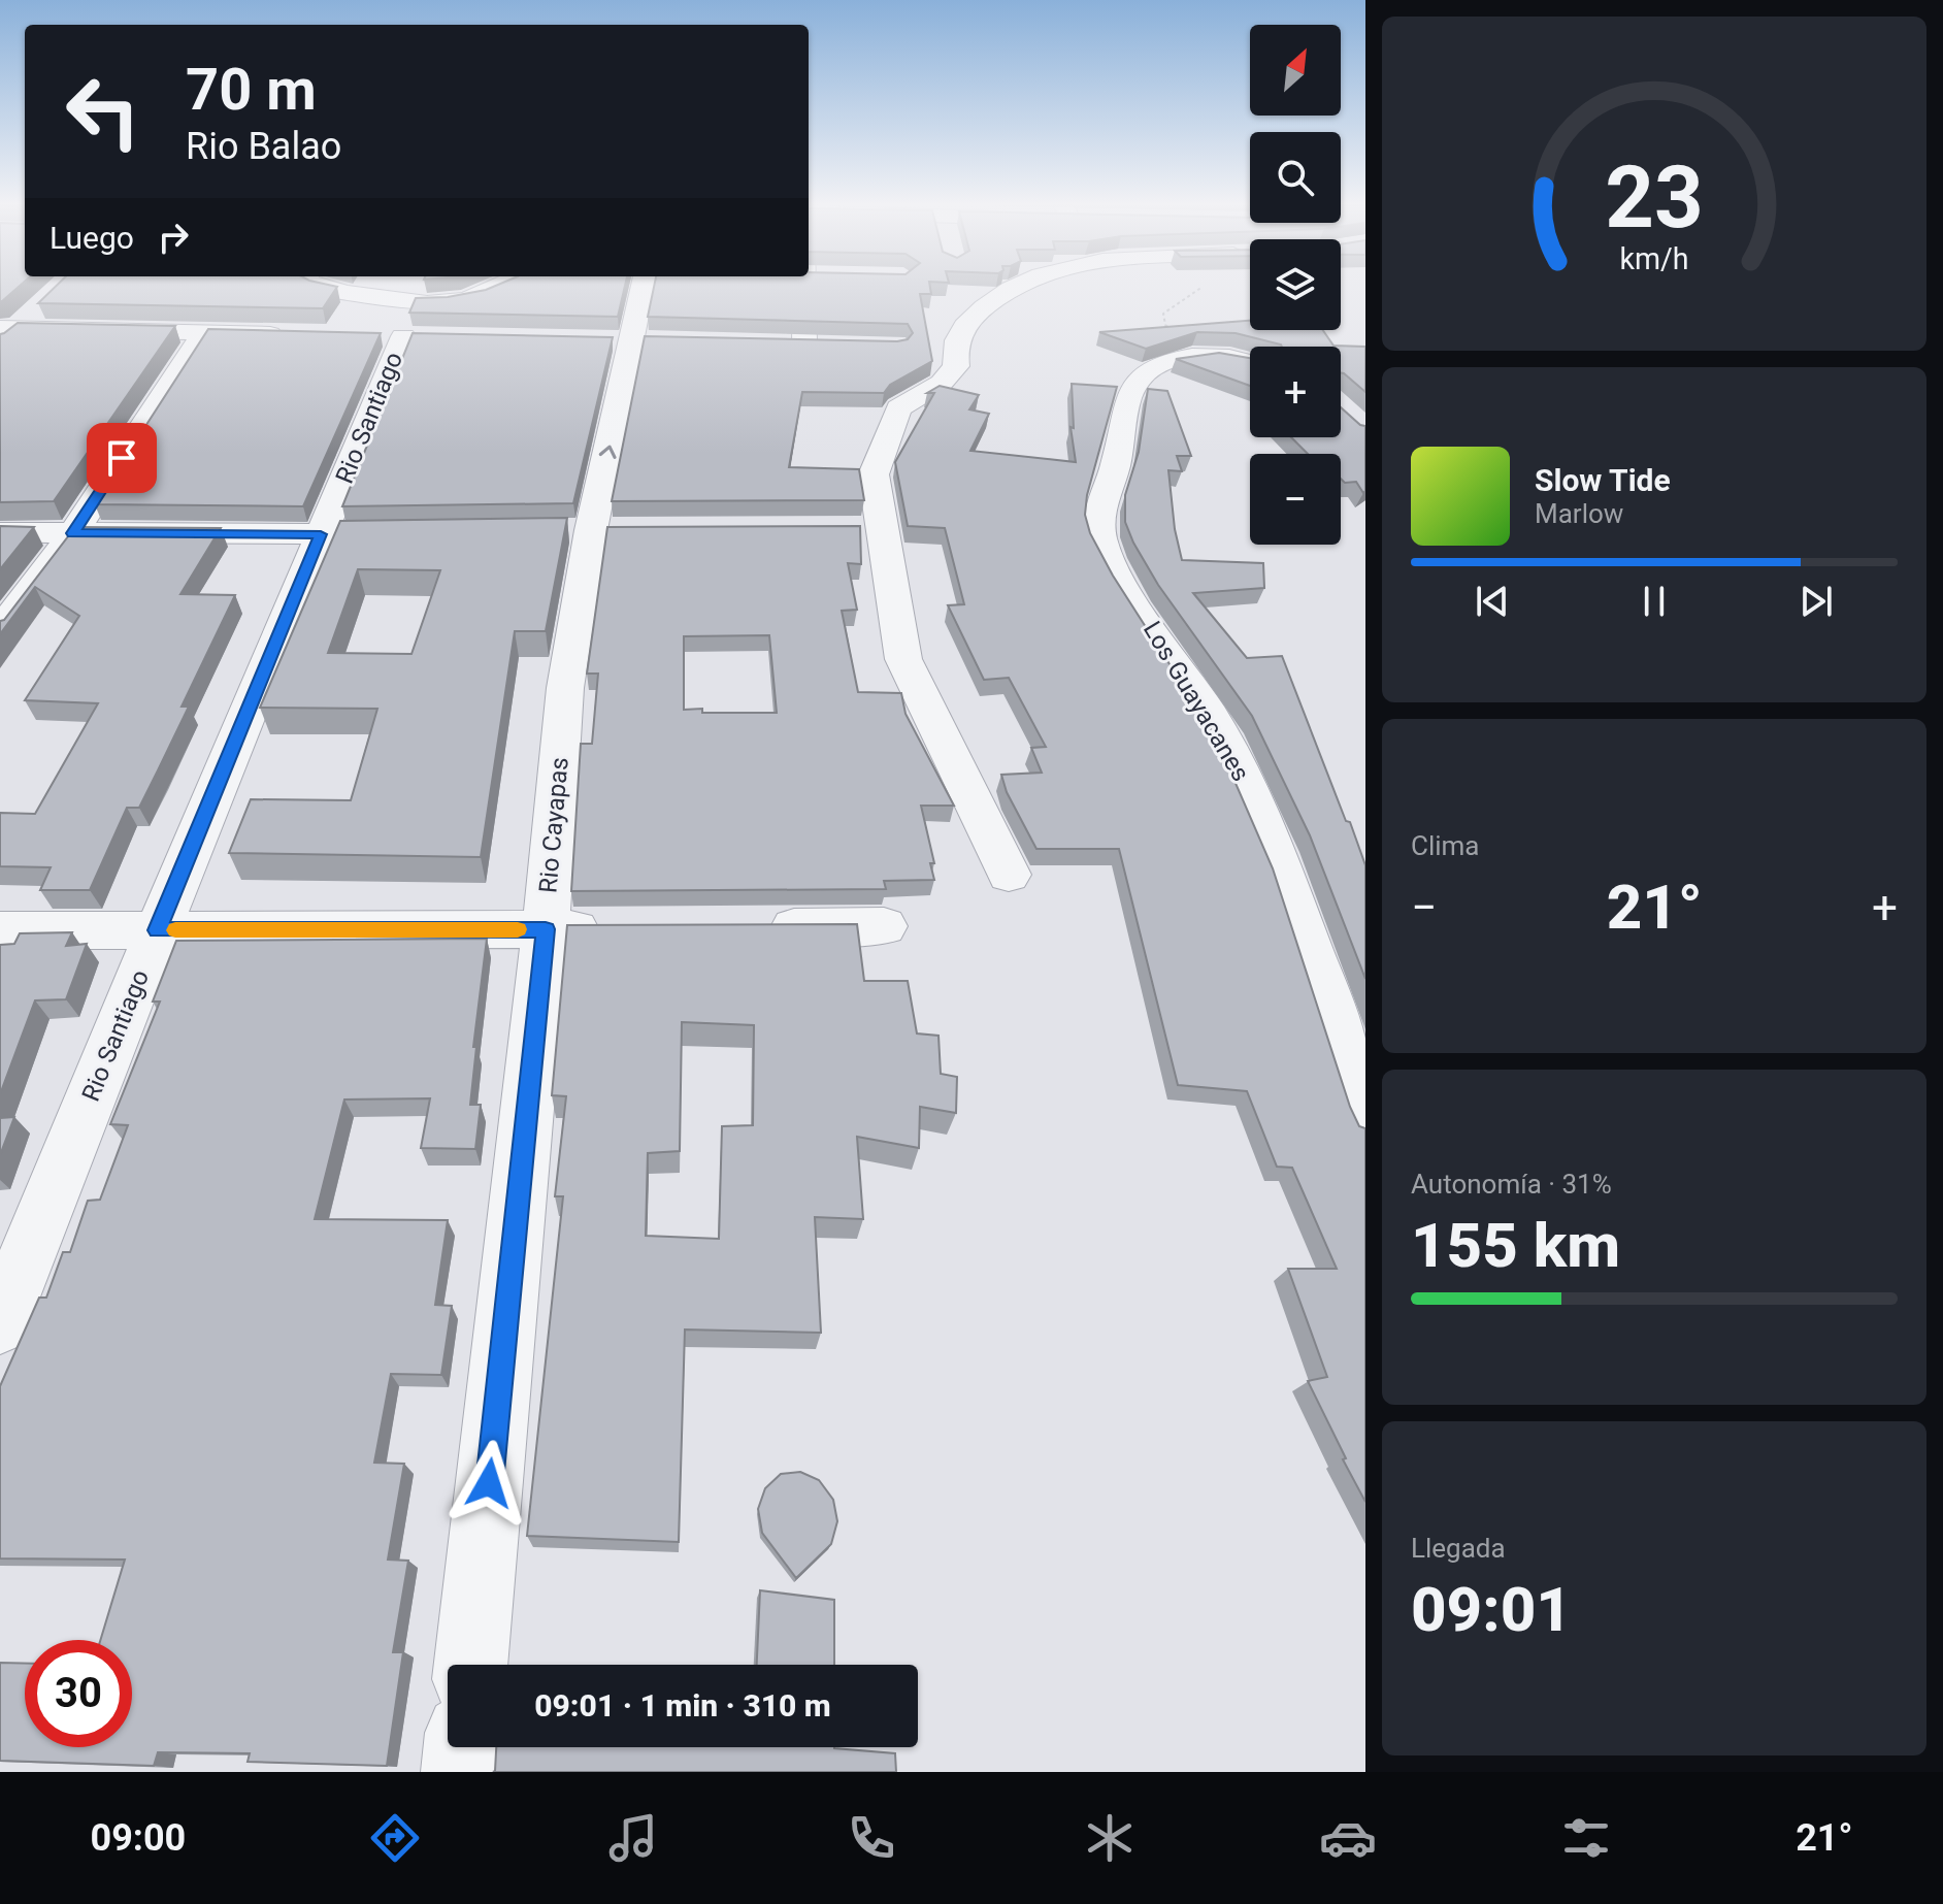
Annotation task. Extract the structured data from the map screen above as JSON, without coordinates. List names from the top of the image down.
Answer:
{
  "streets": {
    "street": ["Rio Santiago", "Los Guayacanes", "Rio Cayapas"]
  },
  "one_way": ["Rio Cayapas"],
  "north": "top right",
  "page": {
    "map_buttons": ["+", "−"],
    "turn": ["70 m", "Rio Balao"],
    "then": "Luego",
    "song": ["Slow Tide", "Marlow"],
    "tile": [
      "Clima",
      ["Autonomía · 31%", "155 km"],
      ["Llegada", "09:01"]
    ],
    "heat": ["−", "21°", "+"],
    "limit": "30",
    "trip": "09:01 · 1 min · 310 m",
    "tabs": ["09:00", "21°"],
    "gauge": ["23", "km/h"]
  }
}
